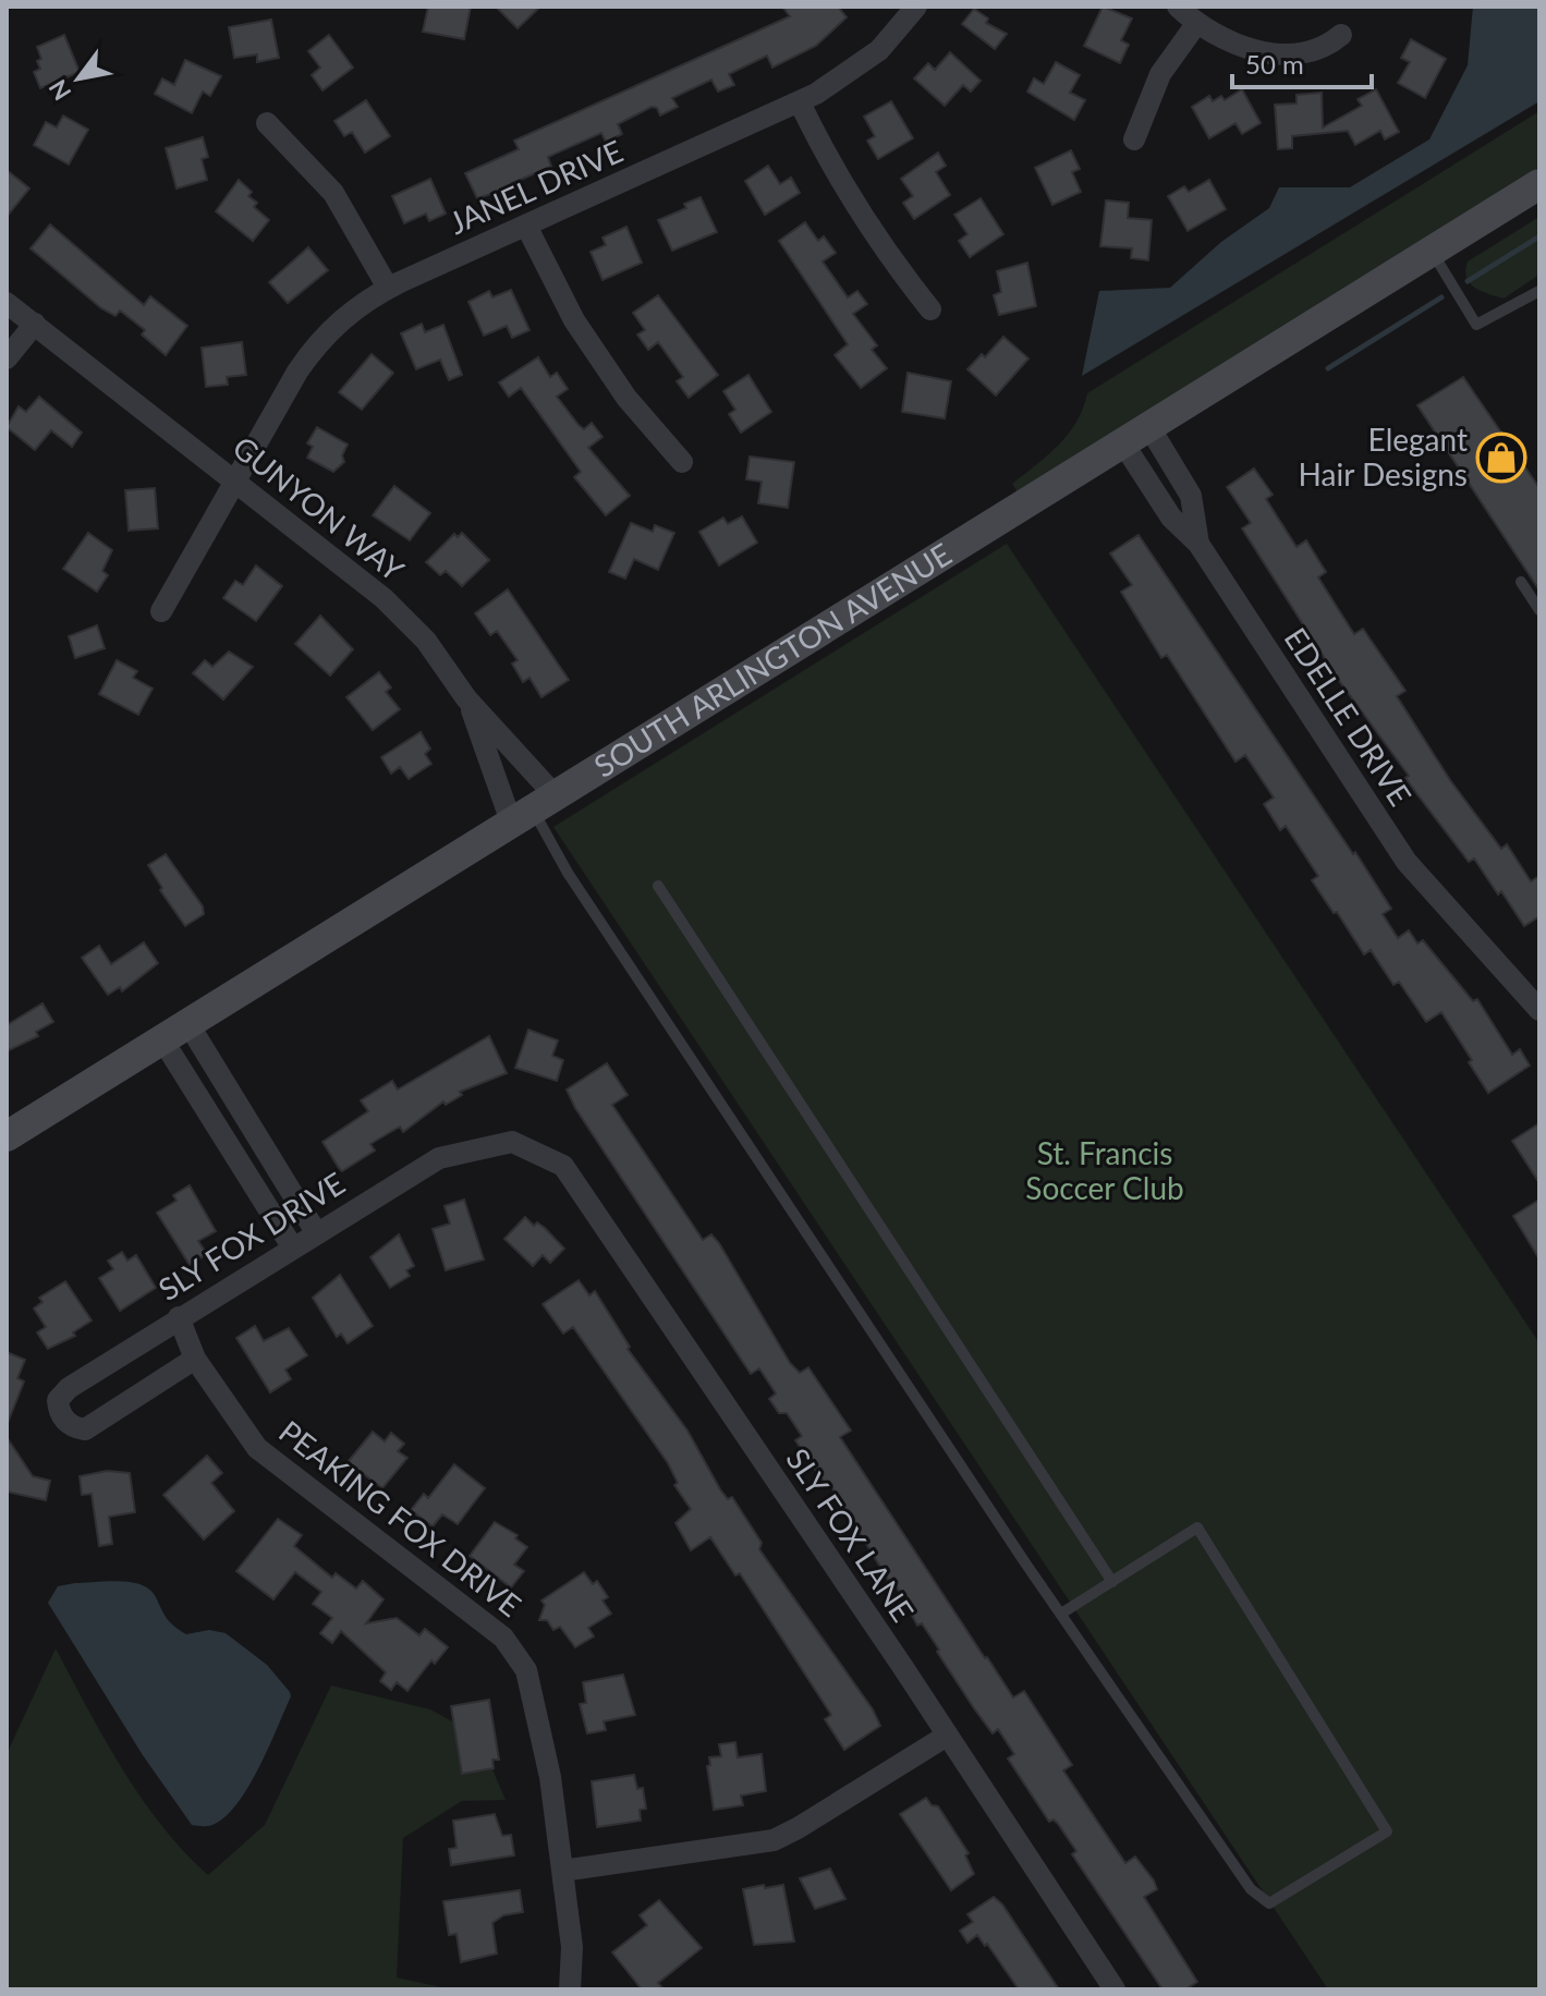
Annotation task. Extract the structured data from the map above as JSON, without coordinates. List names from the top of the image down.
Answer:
{
  "streets": {
    "street": [
      "JANEL DRIVE",
      "GUNYON WAY",
      "SOUTH ARLINGTON AVENUE",
      "EDELLE DRIVE",
      "SLY FOX DRIVE",
      "PEAKING FOX DRIVE",
      "SLY FOX LANE"
    ]
  },
  "crossings": [
    ["JANEL DRIVE", "GUNYON WAY"],
    ["GUNYON WAY", "SOUTH ARLINGTON AVENUE"],
    ["SOUTH ARLINGTON AVENUE", "EDELLE DRIVE"],
    ["SLY FOX DRIVE", "PEAKING FOX DRIVE"],
    ["SLY FOX DRIVE", "SLY FOX LANE"]
  ],
  "parks": ["St. Francis Soccer Club"],
  "places": {
    "shop": ["Elegant Hair Designs"]
  },
  "scale_bar": "50 m",
  "north": "bottom left"
}
